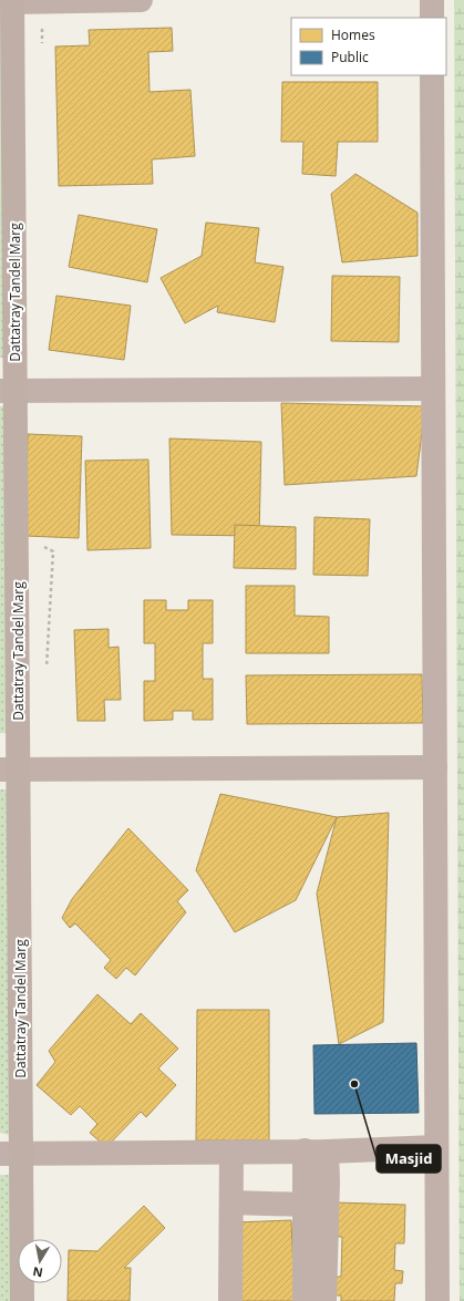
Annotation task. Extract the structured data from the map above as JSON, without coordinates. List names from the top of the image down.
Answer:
{
  "streets": {
    "main road": ["Dattatray Tandel Marg"]
  },
  "places": ["Masjid"],
  "legend": ["Homes", "Public"],
  "north": "bottom"
}
